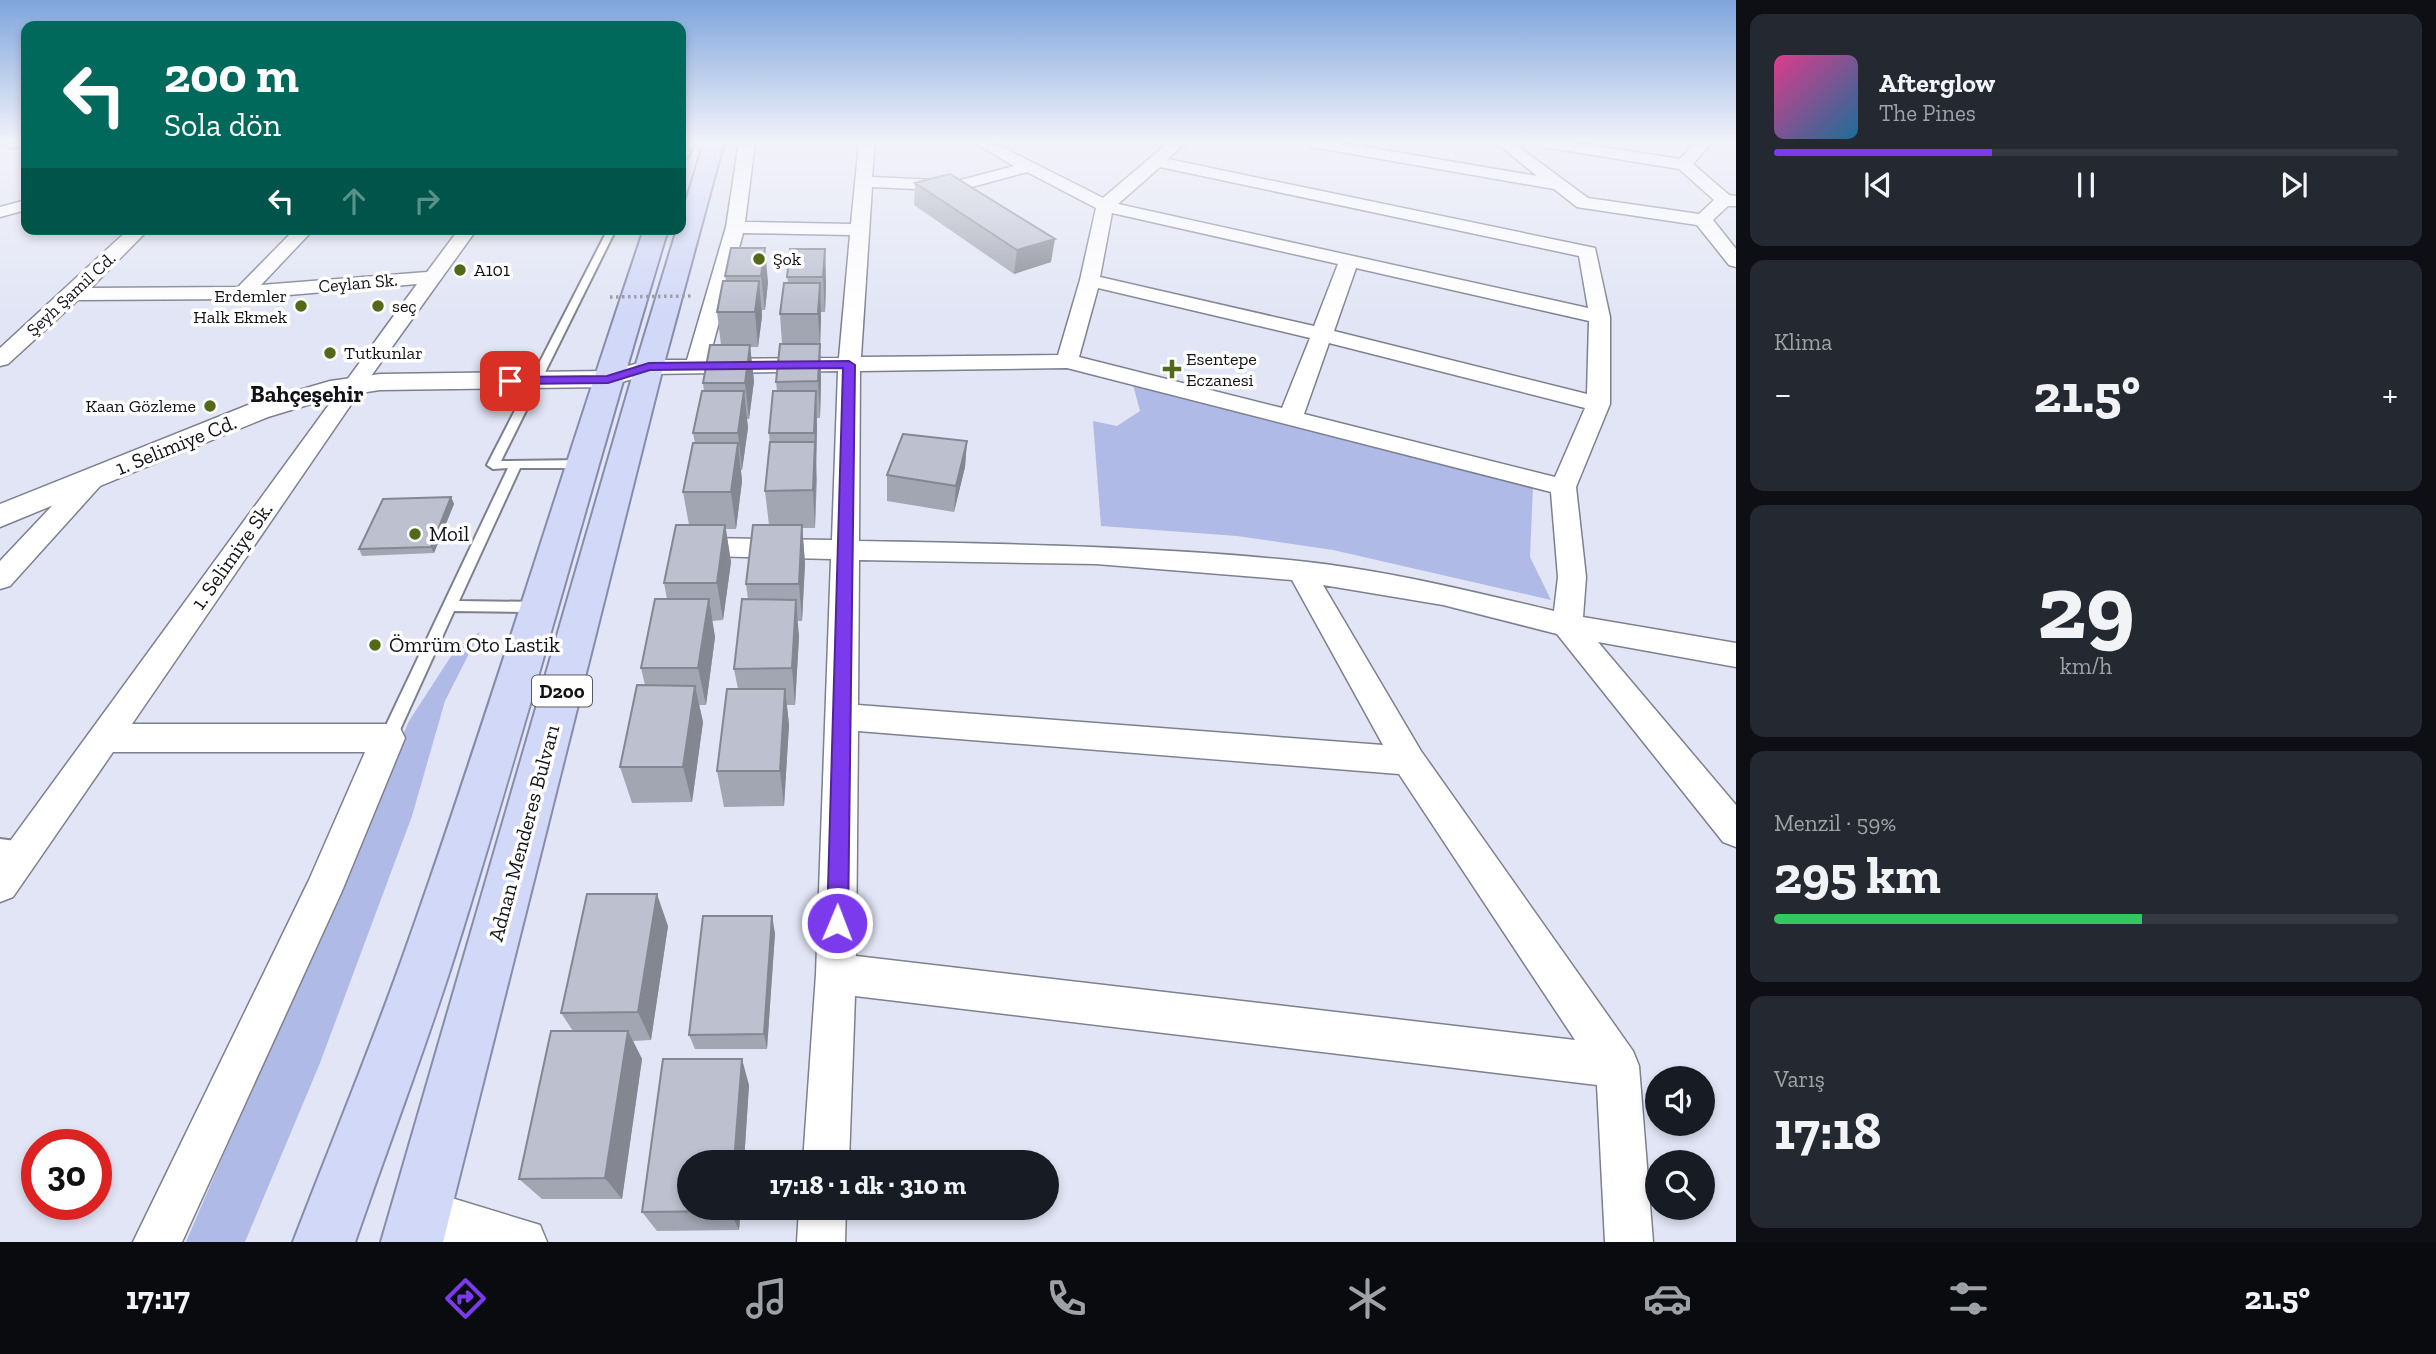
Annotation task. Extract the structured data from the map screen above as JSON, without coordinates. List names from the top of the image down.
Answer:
{
  "streets": {
    "highway": ["D200", "Adnan Menderes Bulvarı"],
    "street": [
      "Ceylan Sk.",
      "Şeyh Şamil Cd.",
      "1. Selimiye Cd.",
      "1. Selimiye Sk."
    ]
  },
  "crossings": [
    ["Ceylan Sk.", "Şeyh Şamil Cd."],
    ["Ceylan Sk.", "1. Selimiye Sk."],
    ["1. Selimiye Cd.", "1. Selimiye Sk."],
    ["1. Selimiye Cd.", "D200"]
  ],
  "districts": ["Bahçeşehir"],
  "places": {
    "other": [
      "Şok",
      "A101",
      "Erdemler Halk Ekmek",
      "seç",
      "Tutkunlar",
      "Kaan Gözleme",
      "Moil",
      "Ömrüm Oto Lastik"
    ],
    "health": ["Esentepe Eczanesi"]
  },
  "page": {
    "turn": ["200 m", "Sola dön"],
    "song": ["Afterglow", "The Pines"],
    "tile": [
      "Klima",
      ["29", "km/h"],
      ["Menzil · 59%", "295 km"],
      ["Varış", "17:18"]
    ],
    "heat": ["−", "21.5°", "+"],
    "limit": "30",
    "trip": "17:18 · 1 dk · 310 m",
    "tabs": ["17:17", "21.5°"]
  }
}
